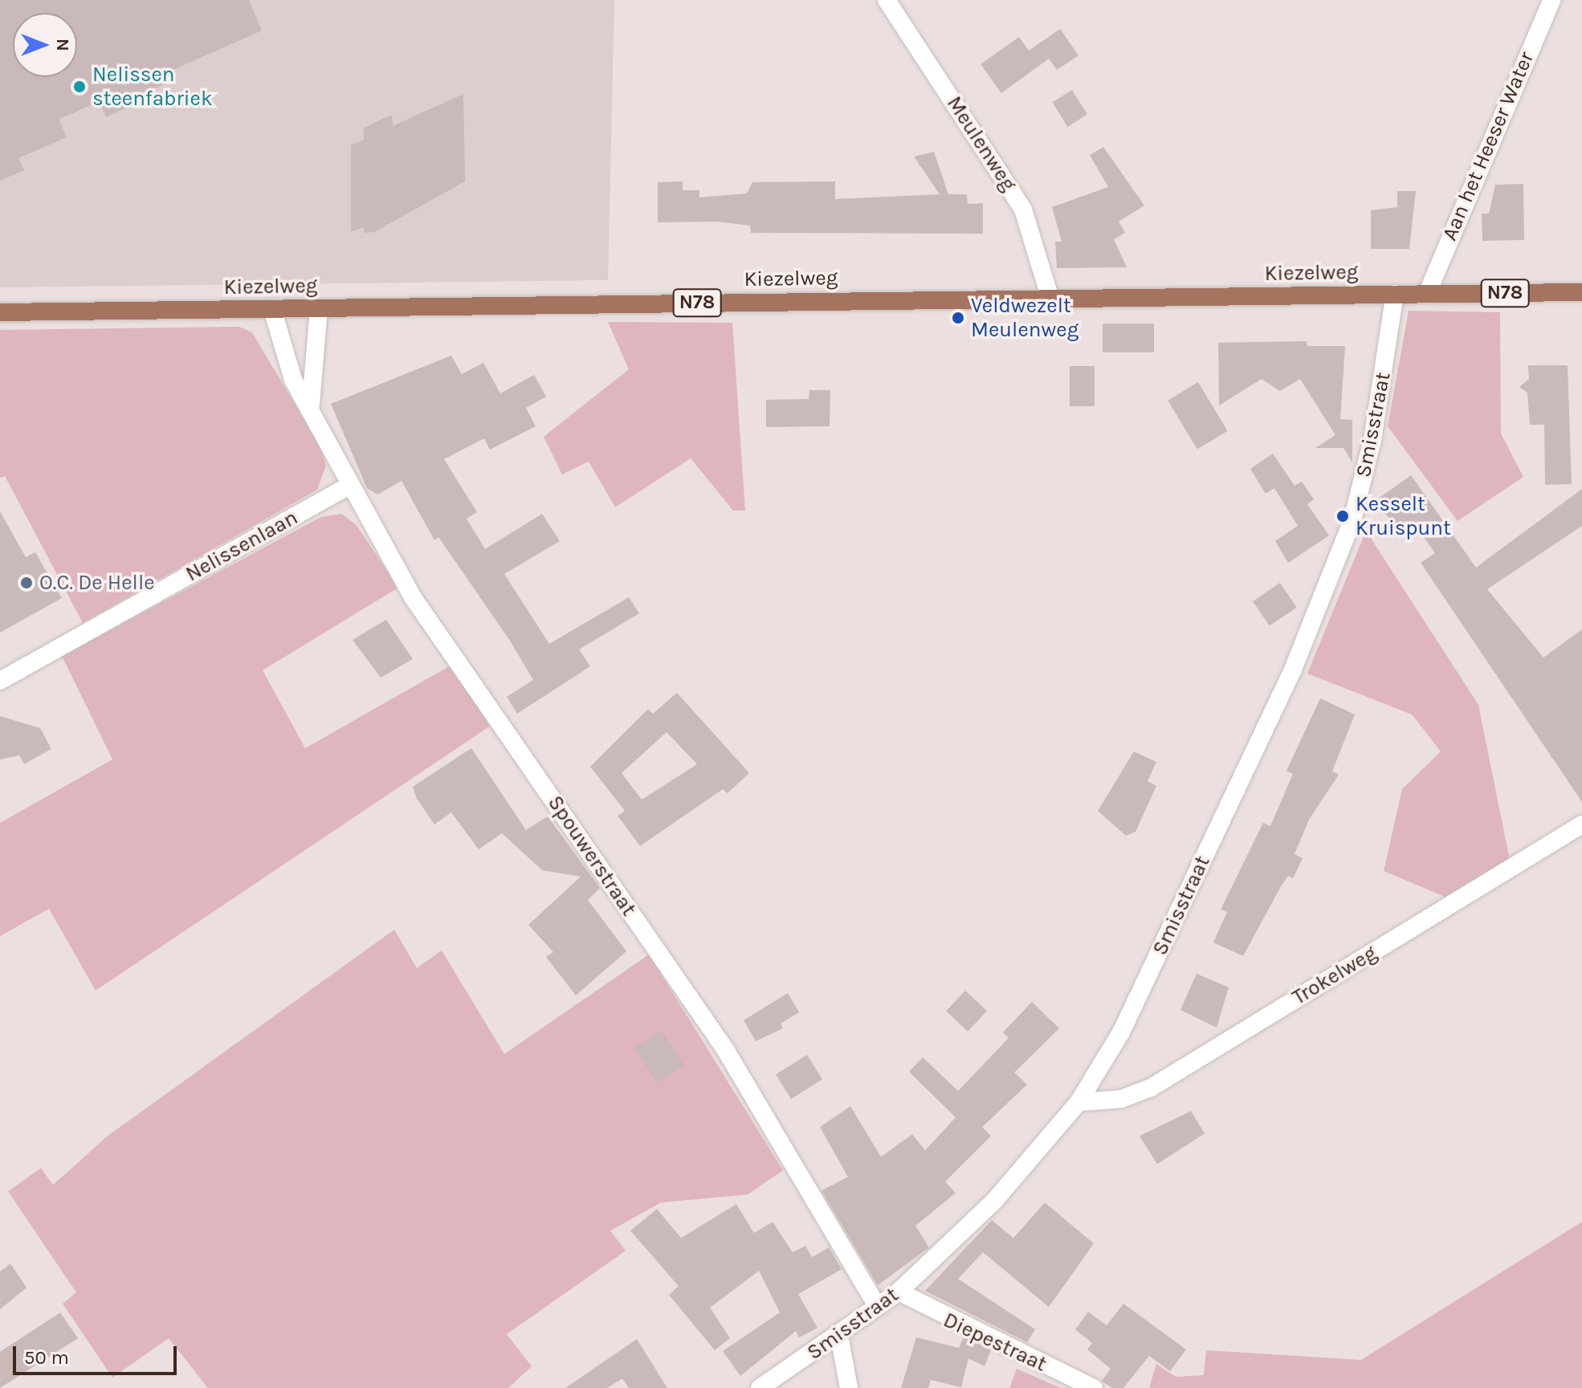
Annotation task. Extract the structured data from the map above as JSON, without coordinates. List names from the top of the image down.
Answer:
{
  "streets": {
    "main road": ["Kiezelweg", "N78"],
    "street": [
      "Meulenweg",
      "Aan het Heeser Water",
      "Smisstraat",
      "Nelissenlaan",
      "Spouwerstraat",
      "Trokelweg",
      "Diepestraat"
    ]
  },
  "crossings": [
    ["Meulenweg", "Kiezelweg"],
    ["Aan het Heeser Water", "Kiezelweg"],
    ["Kiezelweg", "Smisstraat"],
    ["Kiezelweg", "Spouwerstraat"],
    ["Smisstraat", "Spouwerstraat"],
    ["Smisstraat", "Trokelweg"],
    ["Smisstraat", "Diepestraat"],
    ["Nelissenlaan", "Spouwerstraat"]
  ],
  "places": [
    "Nelissen steenfabriek",
    "Veldwezelt Meulenweg",
    "Kesselt Kruispunt",
    "O.C. De Helle"
  ],
  "scale_bar": "50 m",
  "north": "right"
}
